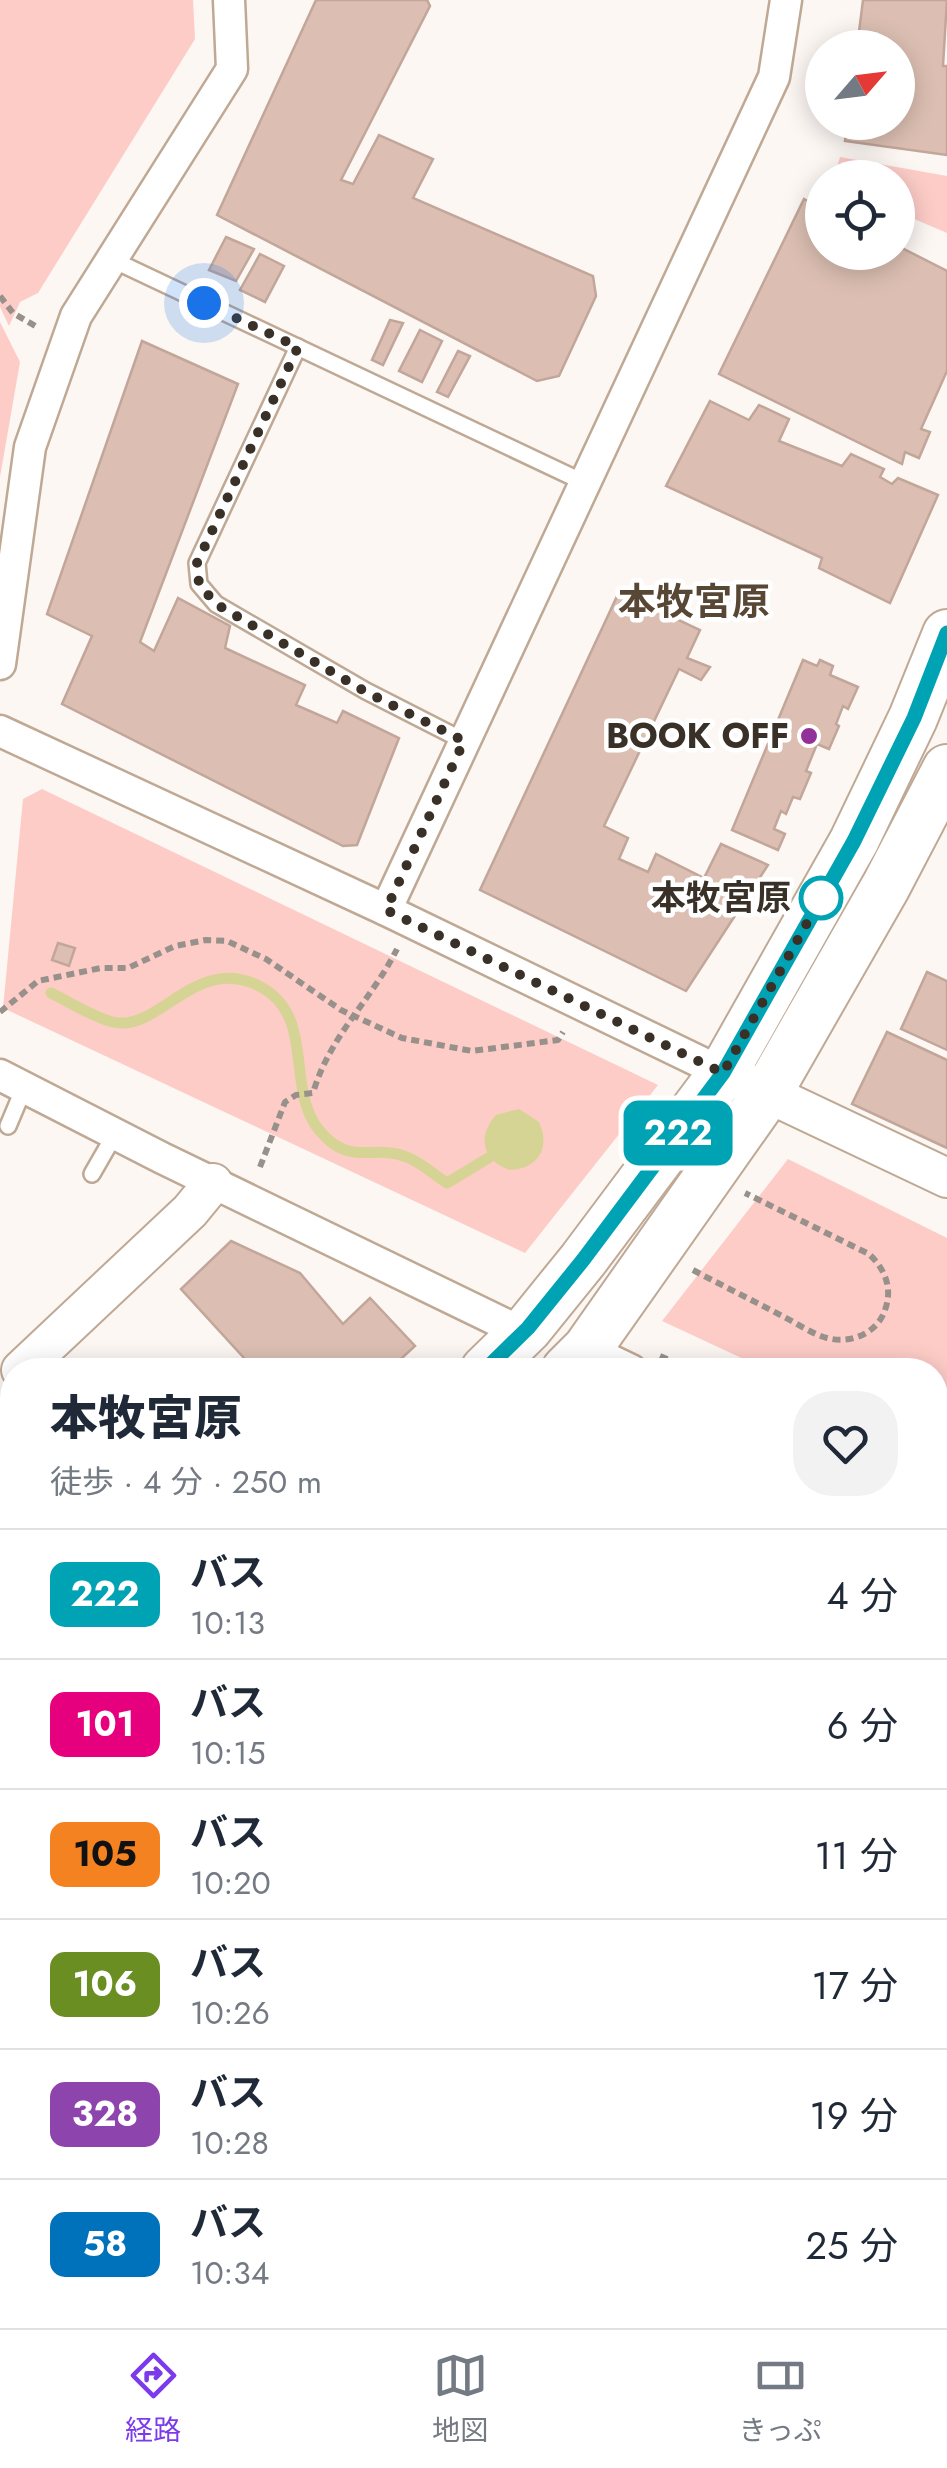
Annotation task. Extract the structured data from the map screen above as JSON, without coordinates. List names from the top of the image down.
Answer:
{
  "districts": ["本牧宮原"],
  "places": ["BOOK OFF", "本牧宮原"],
  "lines": ["bus line 222"],
  "north": "top right",
  "page": {
    "on_map": "222",
    "heading": ["本牧宮原", "徒歩 · 4 分 · 250 m"],
    "list": [
      {
        "mark": "222",
        "name": "バス",
        "note": "10:13",
        "value": "4 分"
      },
      {
        "mark": "101",
        "name": "バス",
        "note": "10:15",
        "value": "6 分"
      },
      {
        "mark": "105",
        "name": "バス",
        "note": "10:20",
        "value": "11 分"
      },
      {
        "mark": "106",
        "name": "バス",
        "note": "10:26",
        "value": "17 分"
      },
      {
        "mark": "328",
        "name": "バス",
        "note": "10:28",
        "value": "19 分"
      },
      {
        "mark": "58",
        "name": "バス",
        "note": "10:34",
        "value": "25 分"
      }
    ],
    "tabs": ["経路", "地図", "きっぷ"]
  }
}
